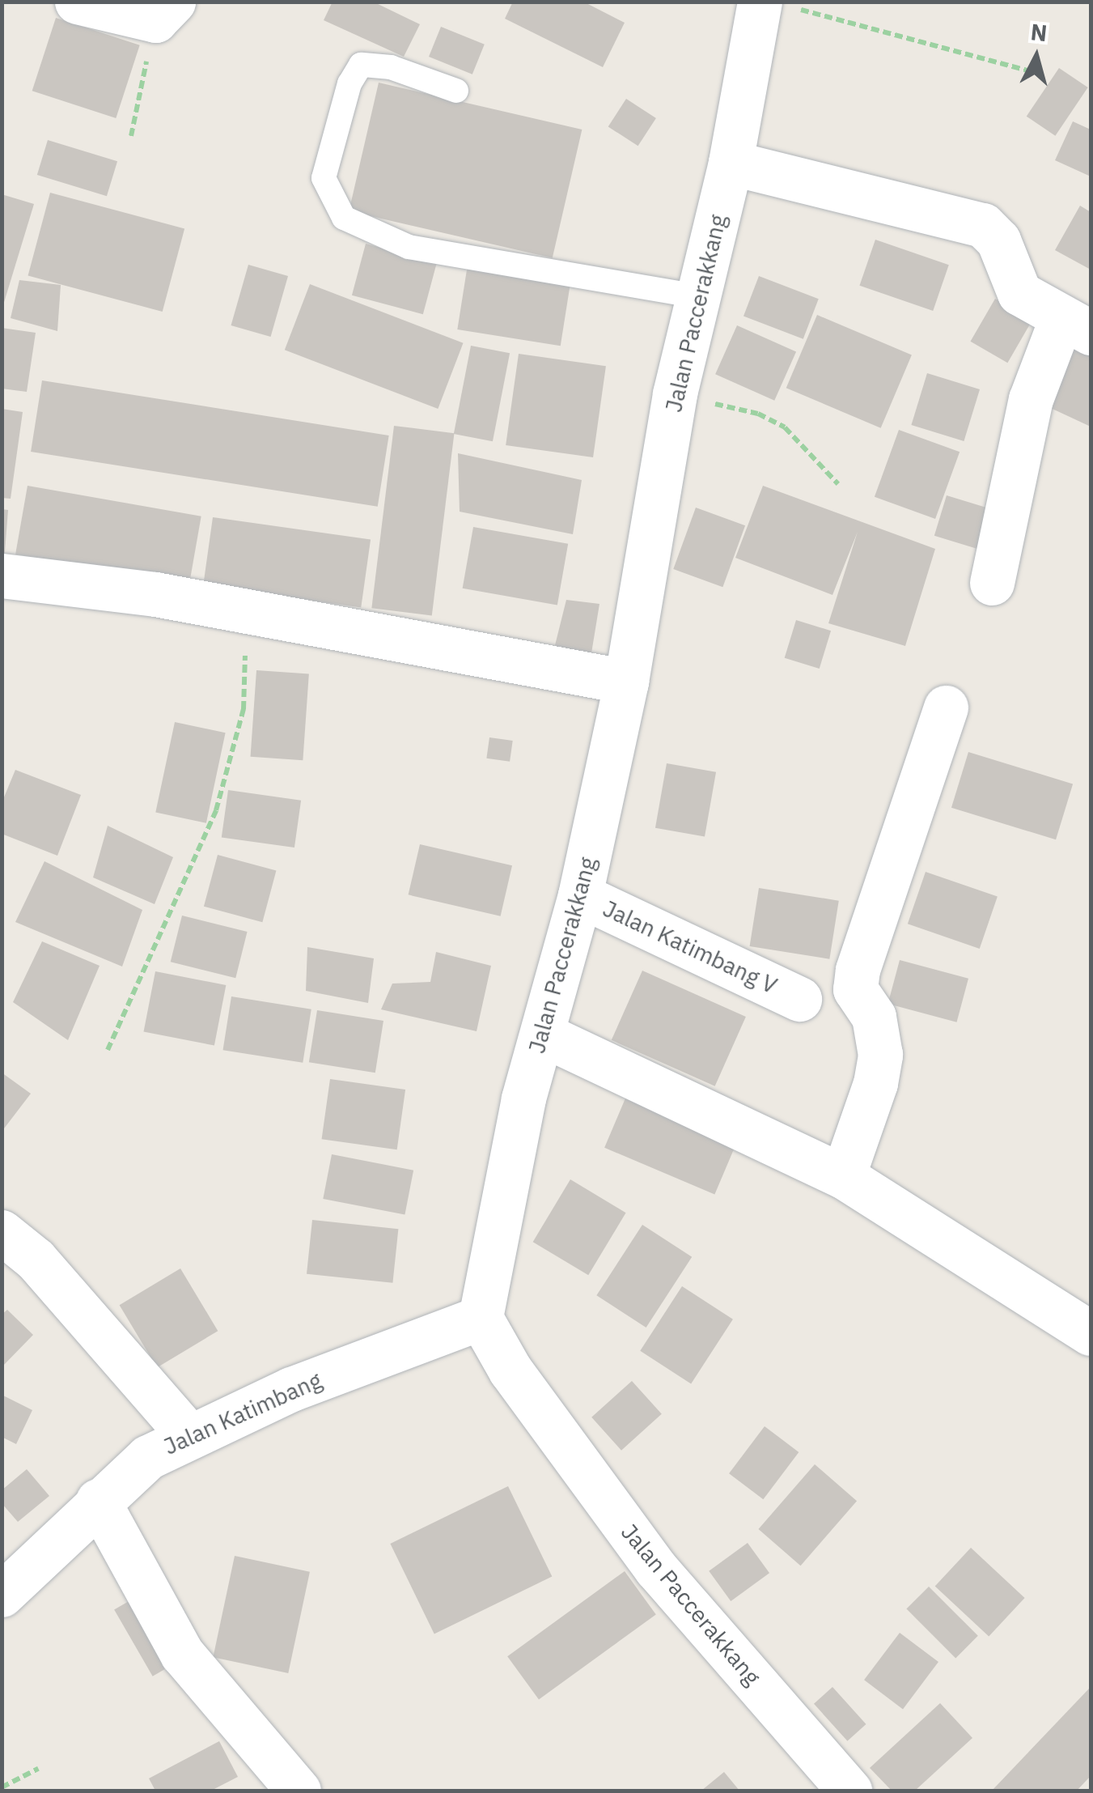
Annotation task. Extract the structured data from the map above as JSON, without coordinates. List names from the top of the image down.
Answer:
{
  "streets": {
    "street": ["Jalan Paccerakkang", "Jalan Katimbang V", "Jalan Katimbang"]
  },
  "crossings": [
    ["Jalan Paccerakkang", "Jalan Katimbang V"],
    ["Jalan Paccerakkang", "Jalan Katimbang"]
  ],
  "north": "top"
}
